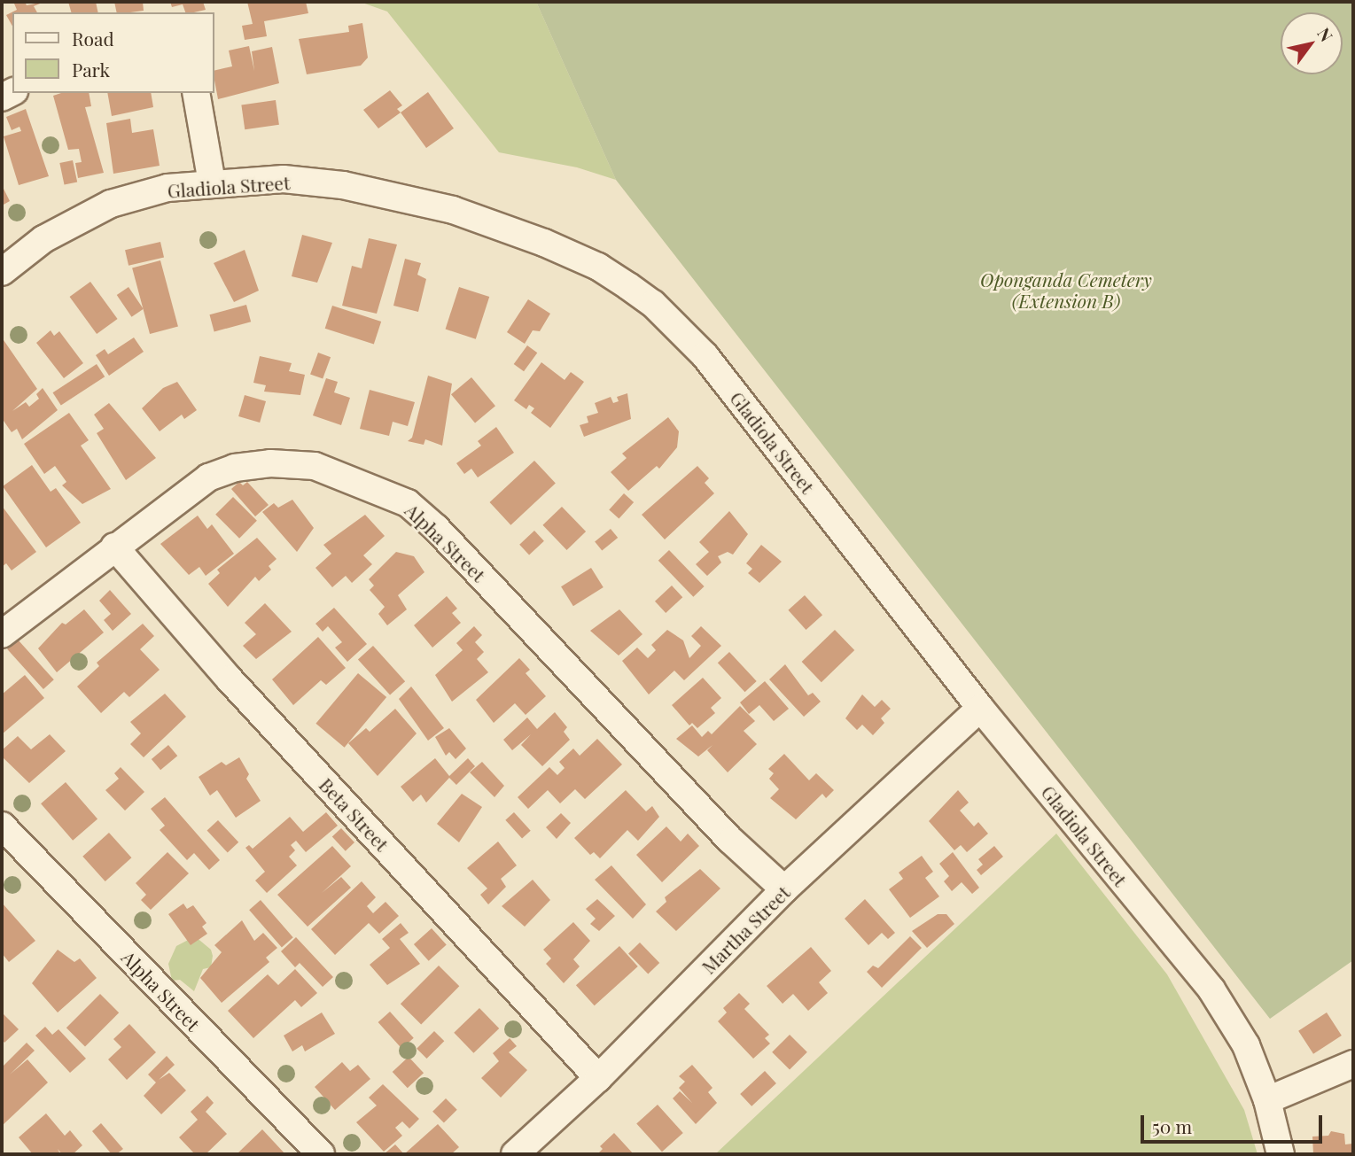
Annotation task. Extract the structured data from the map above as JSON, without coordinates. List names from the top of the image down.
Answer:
{
  "streets": {
    "street": [
      "Gladiola Street",
      "Alpha Street",
      "Beta Street",
      "Martha Street"
    ]
  },
  "crossings": [
    ["Gladiola Street", "Martha Street"],
    ["Alpha Street", "Beta Street"],
    ["Alpha Street", "Martha Street"],
    ["Beta Street", "Martha Street"]
  ],
  "parks": ["Oponganda Cemetery (Extension B)"],
  "legend": ["Road", "Park"],
  "scale_bar": "50 m",
  "north": "top right"
}
